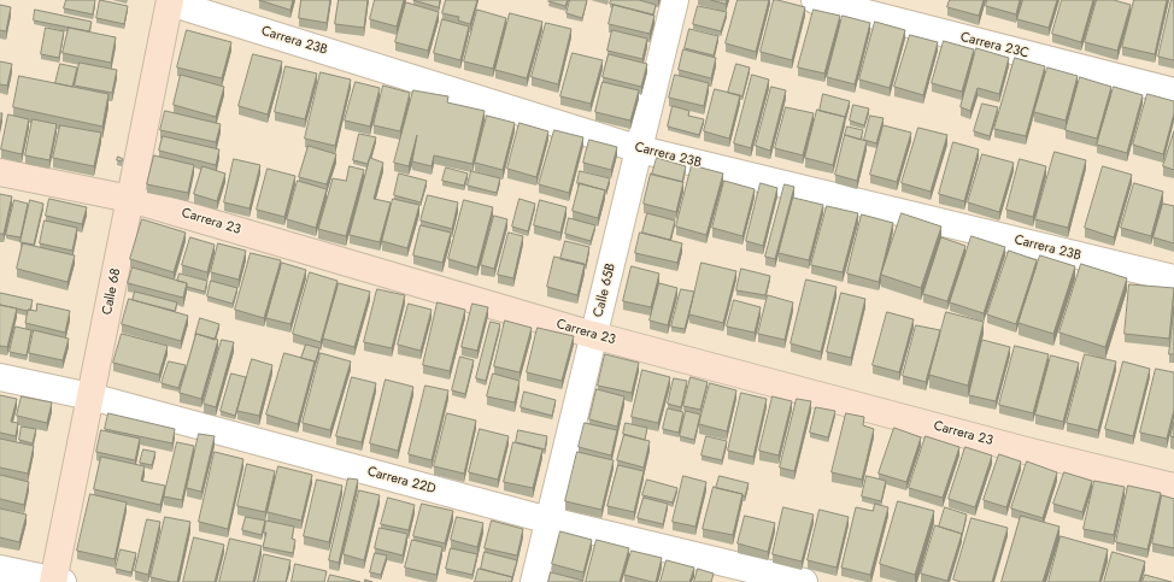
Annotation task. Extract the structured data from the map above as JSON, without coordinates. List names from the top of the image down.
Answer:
{
  "streets": {
    "street": [
      "Carrera 23B",
      "Carrera 23C",
      "Carrera 23",
      "Calle 65B",
      "Calle 68",
      "Carrera 22D"
    ]
  },
  "crossings": [
    ["Carrera 23B", "Calle 65B"],
    ["Carrera 23B", "Calle 68"],
    ["Carrera 23", "Calle 65B"],
    ["Carrera 23", "Calle 68"],
    ["Calle 65B", "Carrera 22D"],
    ["Calle 68", "Carrera 22D"]
  ]
}
